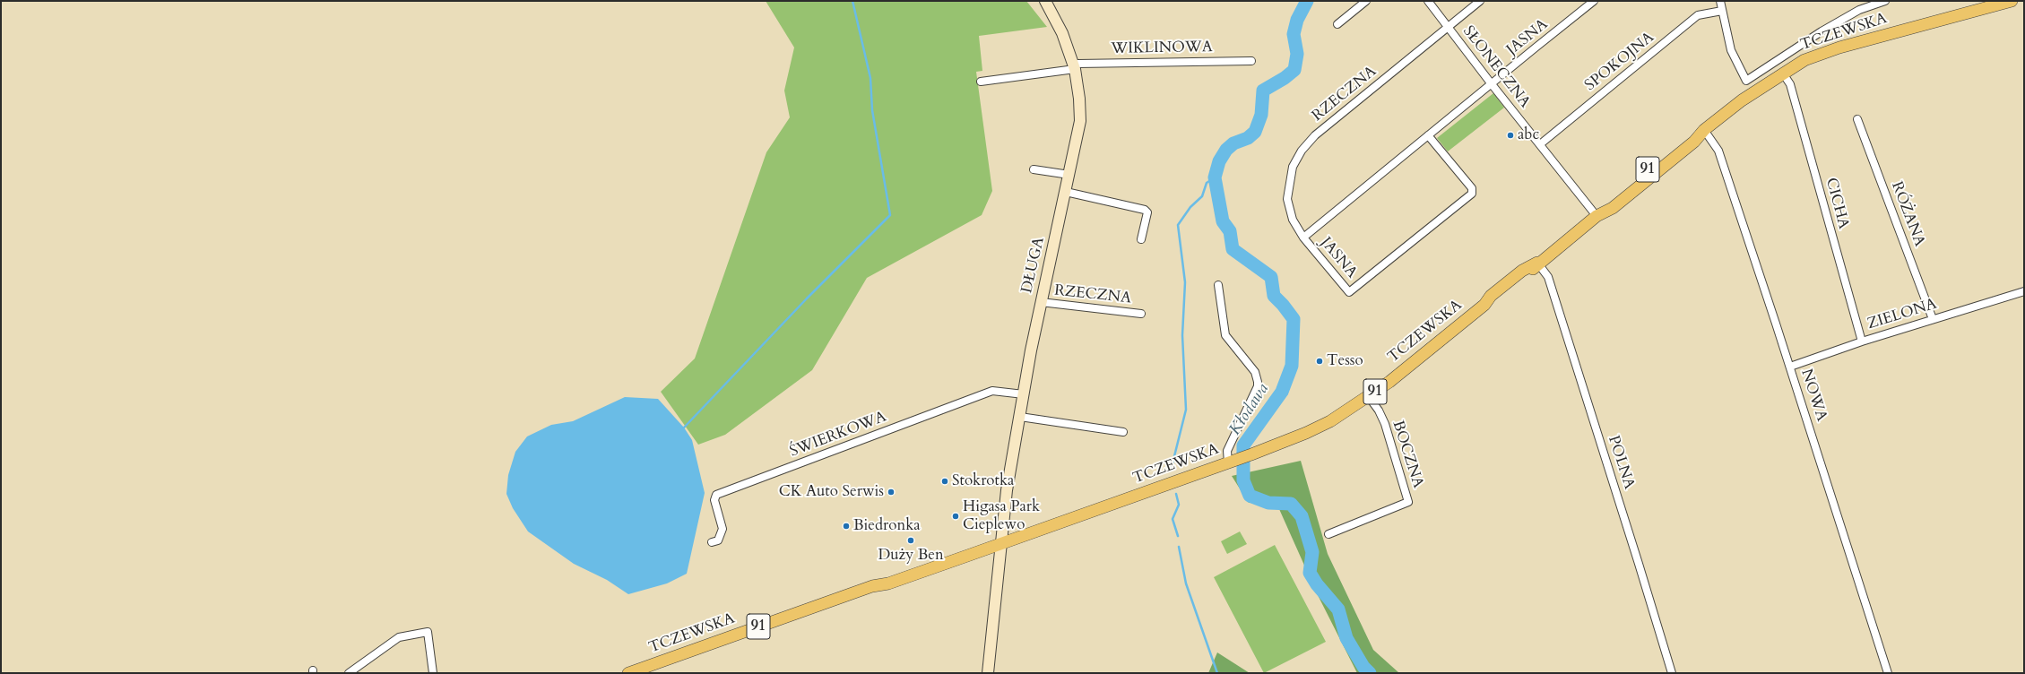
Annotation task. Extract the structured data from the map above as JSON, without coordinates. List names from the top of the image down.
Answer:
{
  "streets": {
    "main road": ["TCZEWSKA", "91"],
    "street": [
      "JASNA",
      "WIKLINOWA",
      "SPOKOJNA",
      "SŁONECZNA",
      "RZECZNA",
      "CICHA",
      "RÓŻANA",
      "DŁUGA",
      "ZIELONA",
      "NOWA",
      "ŚWIERKOWA",
      "BOCZNA",
      "POLNA"
    ]
  },
  "crossings": [
    ["TCZEWSKA", "SŁONECZNA"],
    ["TCZEWSKA", "CICHA"],
    ["TCZEWSKA", "DŁUGA"],
    ["TCZEWSKA", "NOWA"],
    ["TCZEWSKA", "BOCZNA"],
    ["TCZEWSKA", "POLNA"],
    ["JASNA", "SŁONECZNA"],
    ["JASNA", "RZECZNA"],
    ["WIKLINOWA", "DŁUGA"],
    ["SPOKOJNA", "SŁONECZNA"],
    ["SŁONECZNA", "RZECZNA"],
    ["RZECZNA", "DŁUGA"],
    ["CICHA", "ZIELONA"],
    ["RÓŻANA", "ZIELONA"],
    ["DŁUGA", "ŚWIERKOWA"],
    ["ZIELONA", "NOWA"]
  ],
  "water": ["Kłodawa"],
  "places": [
    "abc",
    "Tesso",
    "Stokrotka",
    "CK Auto Serwis",
    "Higasa Park Cieplewo",
    "Biedronka",
    "Duży Ben"
  ]
}
